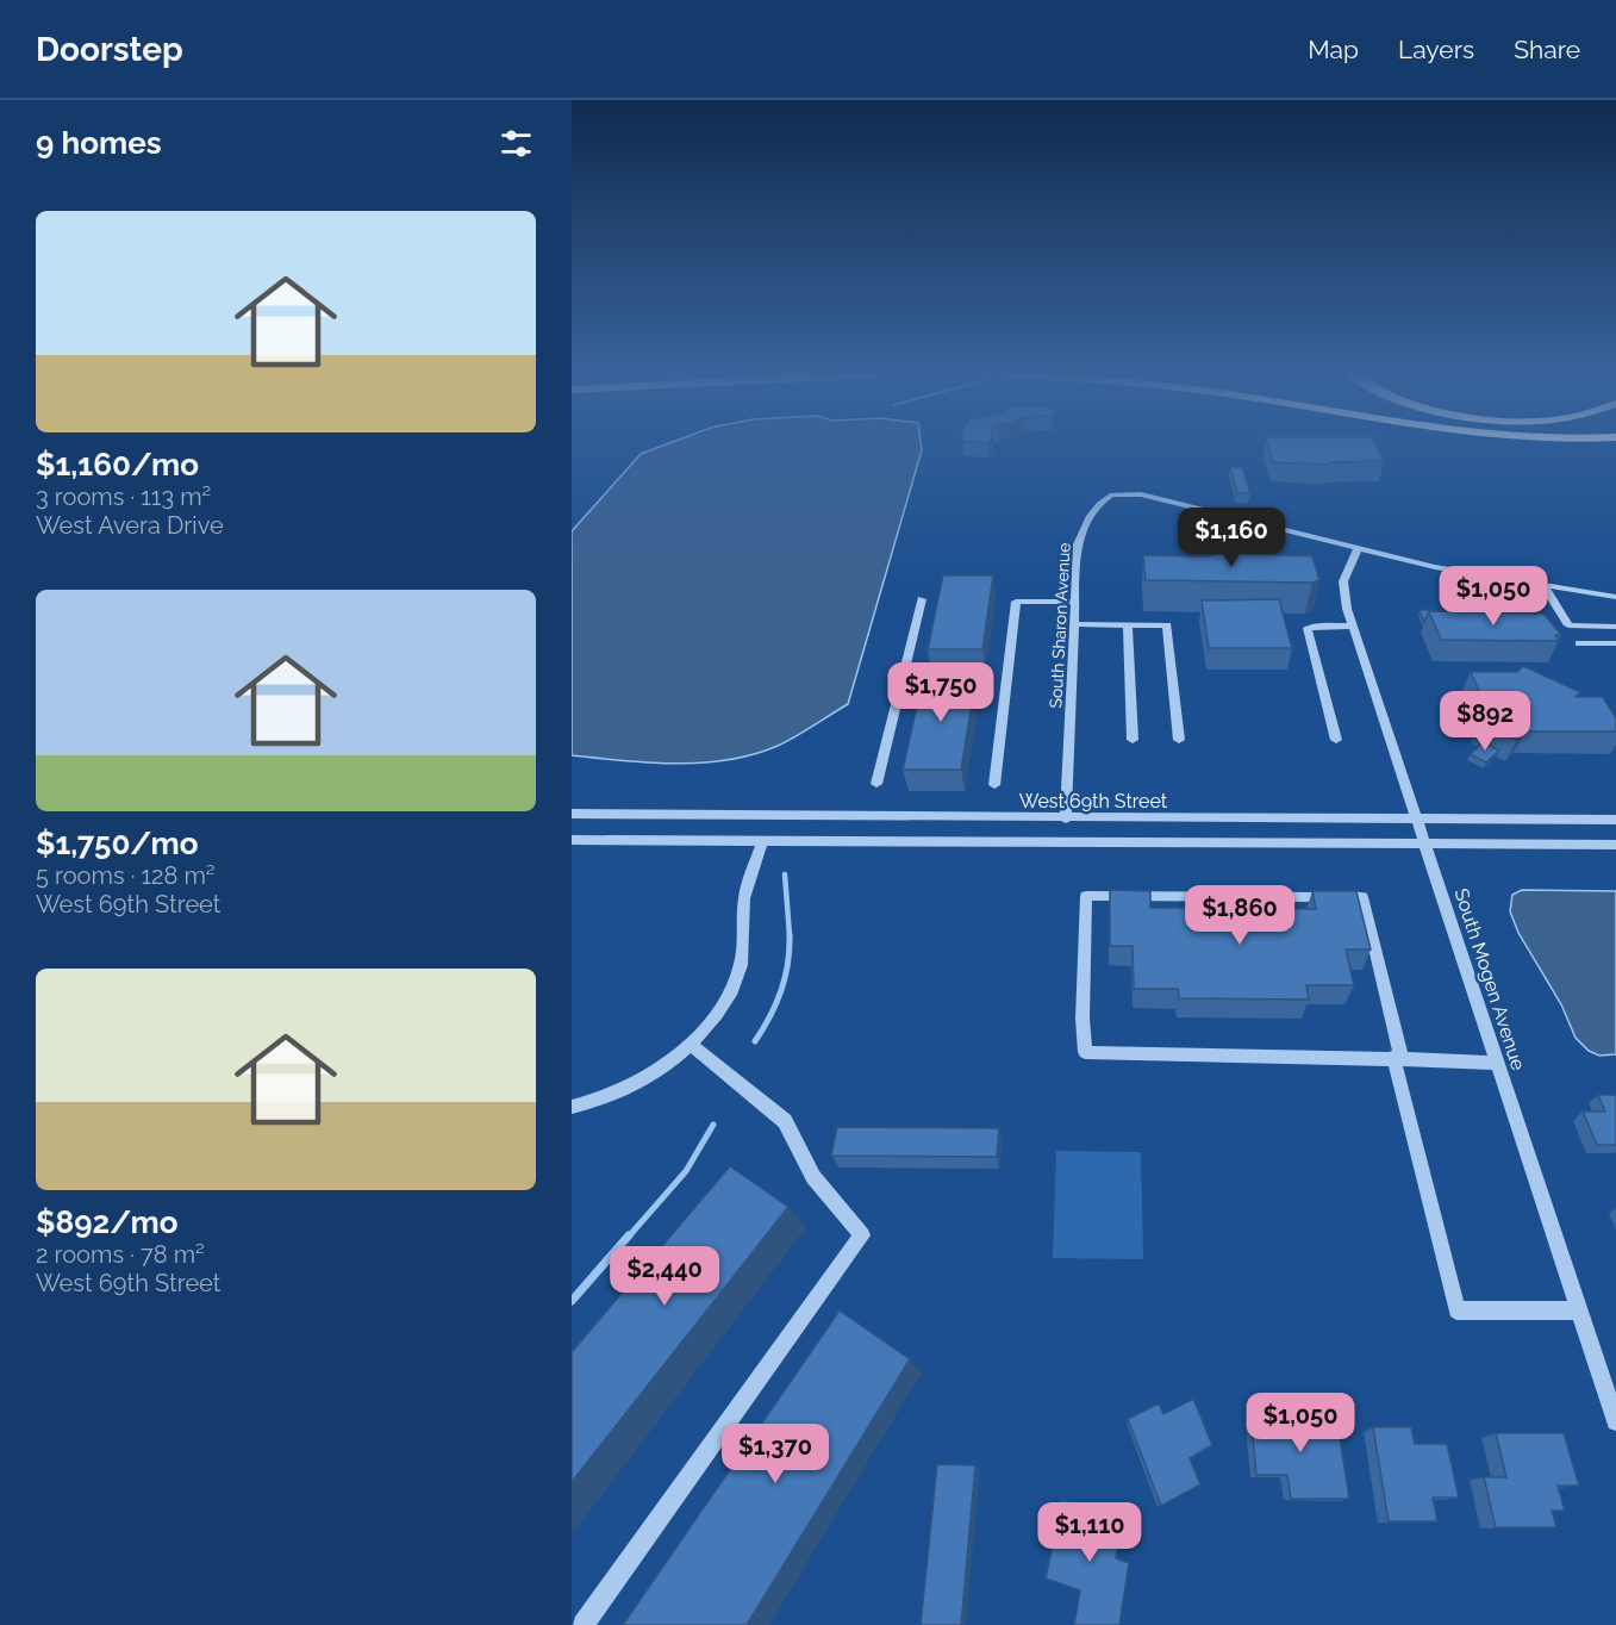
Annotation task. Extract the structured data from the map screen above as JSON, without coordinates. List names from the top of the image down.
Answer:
{
  "streets": {
    "street": ["South Sharon Avenue", "West 69th Street", "South Mogen Avenue"]
  },
  "crossings": [
    ["South Sharon Avenue", "West 69th Street"],
    ["South Sharon Avenue", "South Mogen Avenue"],
    ["West 69th Street", "South Mogen Avenue"]
  ],
  "page": {
    "header": "Doorstep",
    "nav": ["Map", "Layers", "Share"],
    "heading": "9 homes",
    "list": [
      {
        "name": "$1,160/mo",
        "note": "3 rooms · 113 m² · West Avera Drive"
      },
      {
        "name": "$1,750/mo",
        "note": "5 rooms · 128 m² · West 69th Street"
      },
      {
        "name": "$892/mo",
        "note": "2 rooms · 78 m² · West 69th Street"
      }
    ],
    "price": [
      "$1,160",
      "$1,050",
      "$1,750",
      "$892",
      "$1,860",
      "$2,440",
      "$1,050",
      "$1,370",
      "$1,110"
    ]
  }
}
